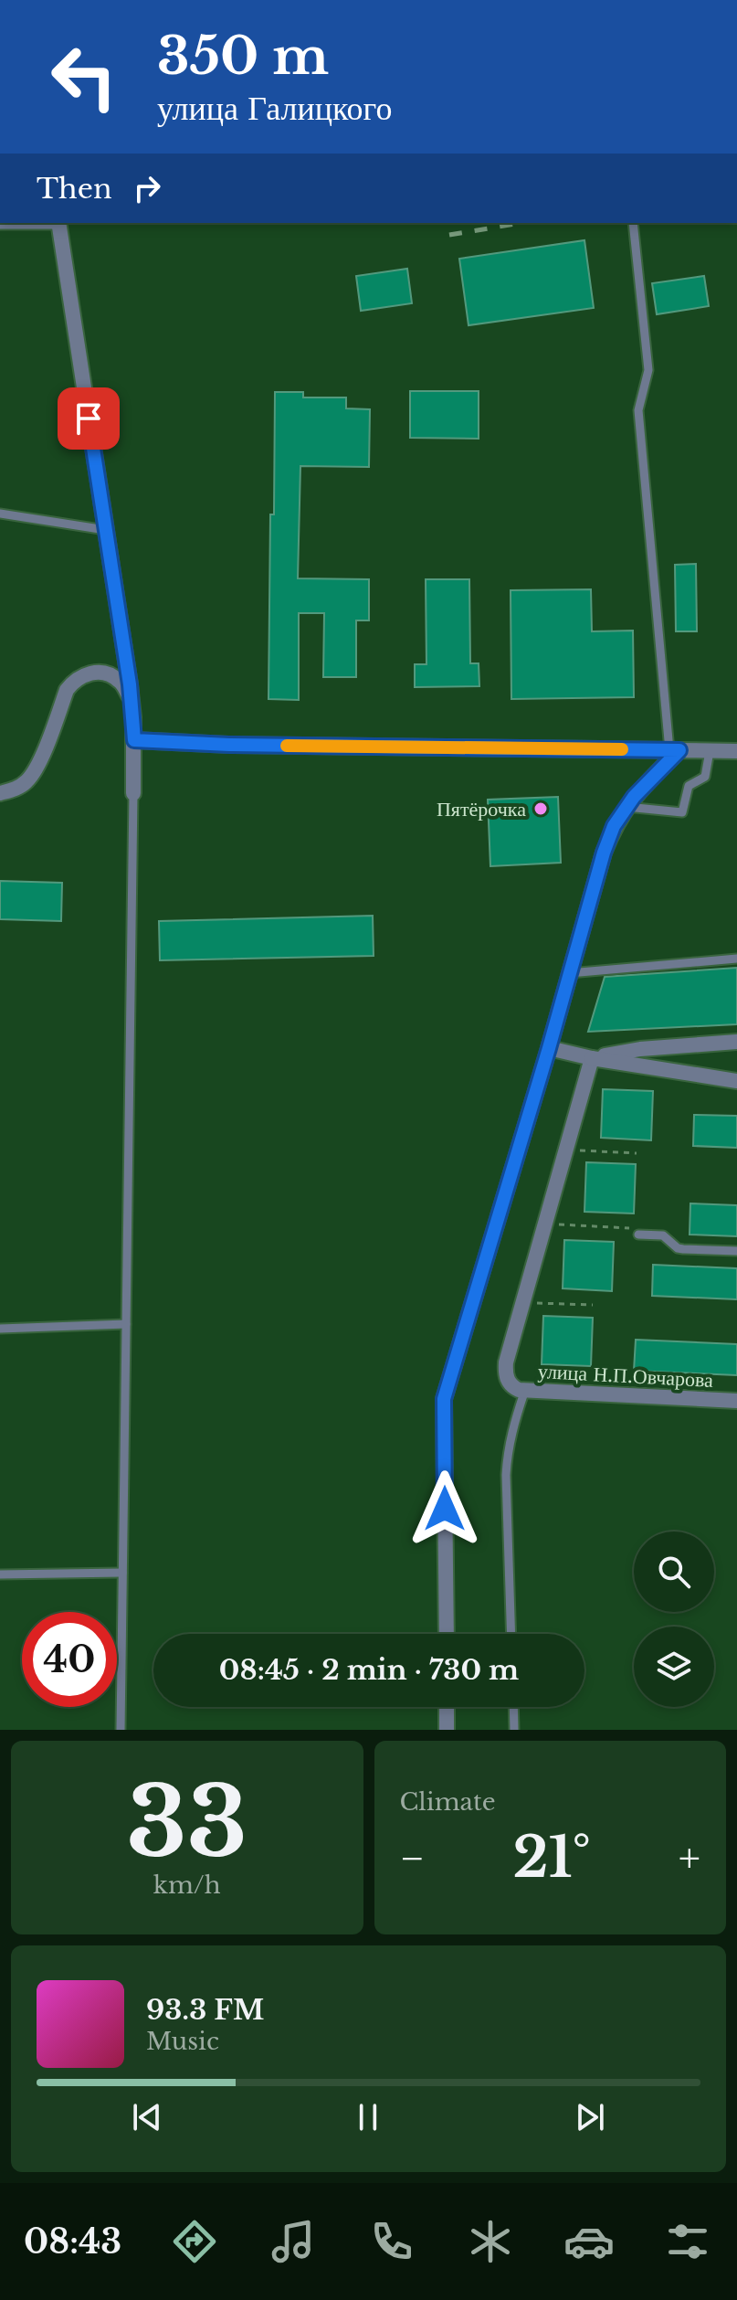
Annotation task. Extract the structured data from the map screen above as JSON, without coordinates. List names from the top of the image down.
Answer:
{
  "streets": {
    "street": ["улица Н.П.Овчарова"]
  },
  "places": ["Пятёрочка"],
  "page": {
    "turn": ["350 m", "улица Галицкого"],
    "then": "Then",
    "limit": "40",
    "trip": "08:45 · 2 min · 730 m",
    "tile": [
      ["33", "km/h"],
      "Climate"
    ],
    "heat": ["−", "21°", "+"],
    "song": ["93.3 FM", "Music"],
    "tabs": "08:43"
  }
}
